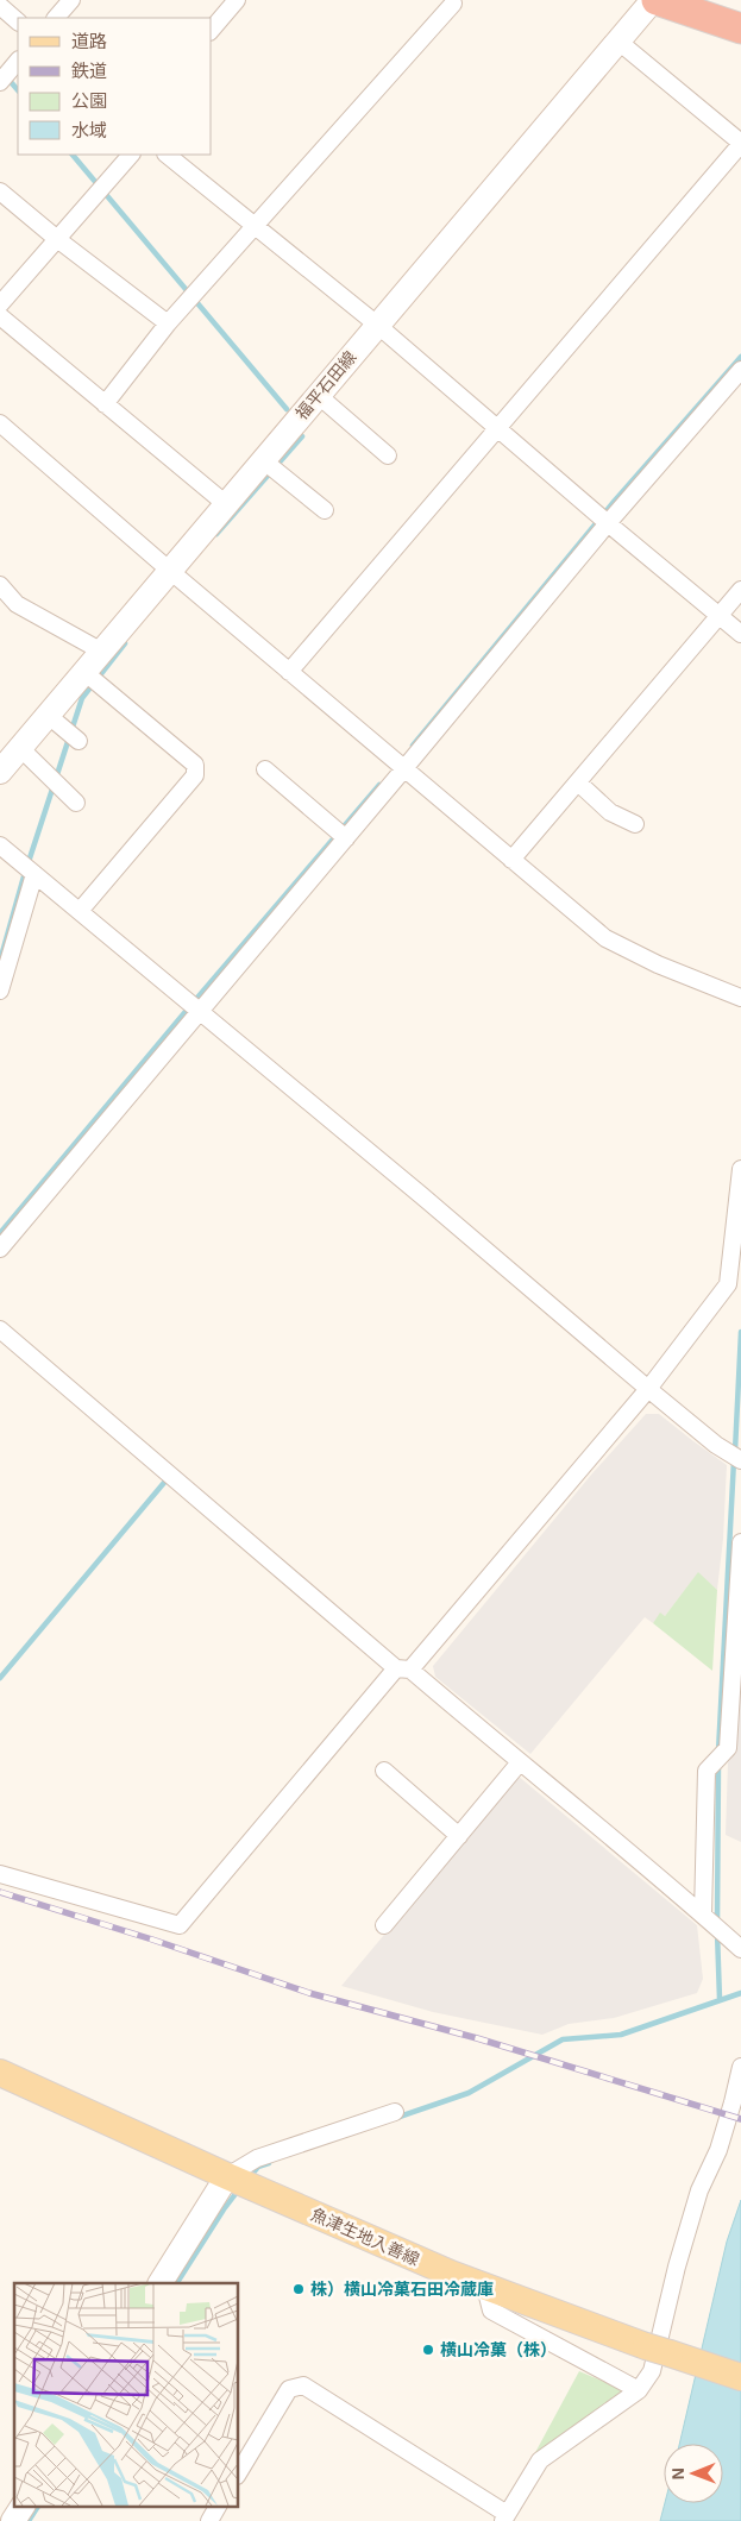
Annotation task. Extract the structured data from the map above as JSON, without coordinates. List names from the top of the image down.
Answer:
{
  "streets": {
    "main road": ["福平石田線", "魚津生地入善線"]
  },
  "places": ["株）横山冷菓石田冷蔵庫", "横山冷菓（株）"],
  "legend": [
    "道路",
    "鉄道",
    "公園",
    "水域"
  ],
  "north": "left"
}
